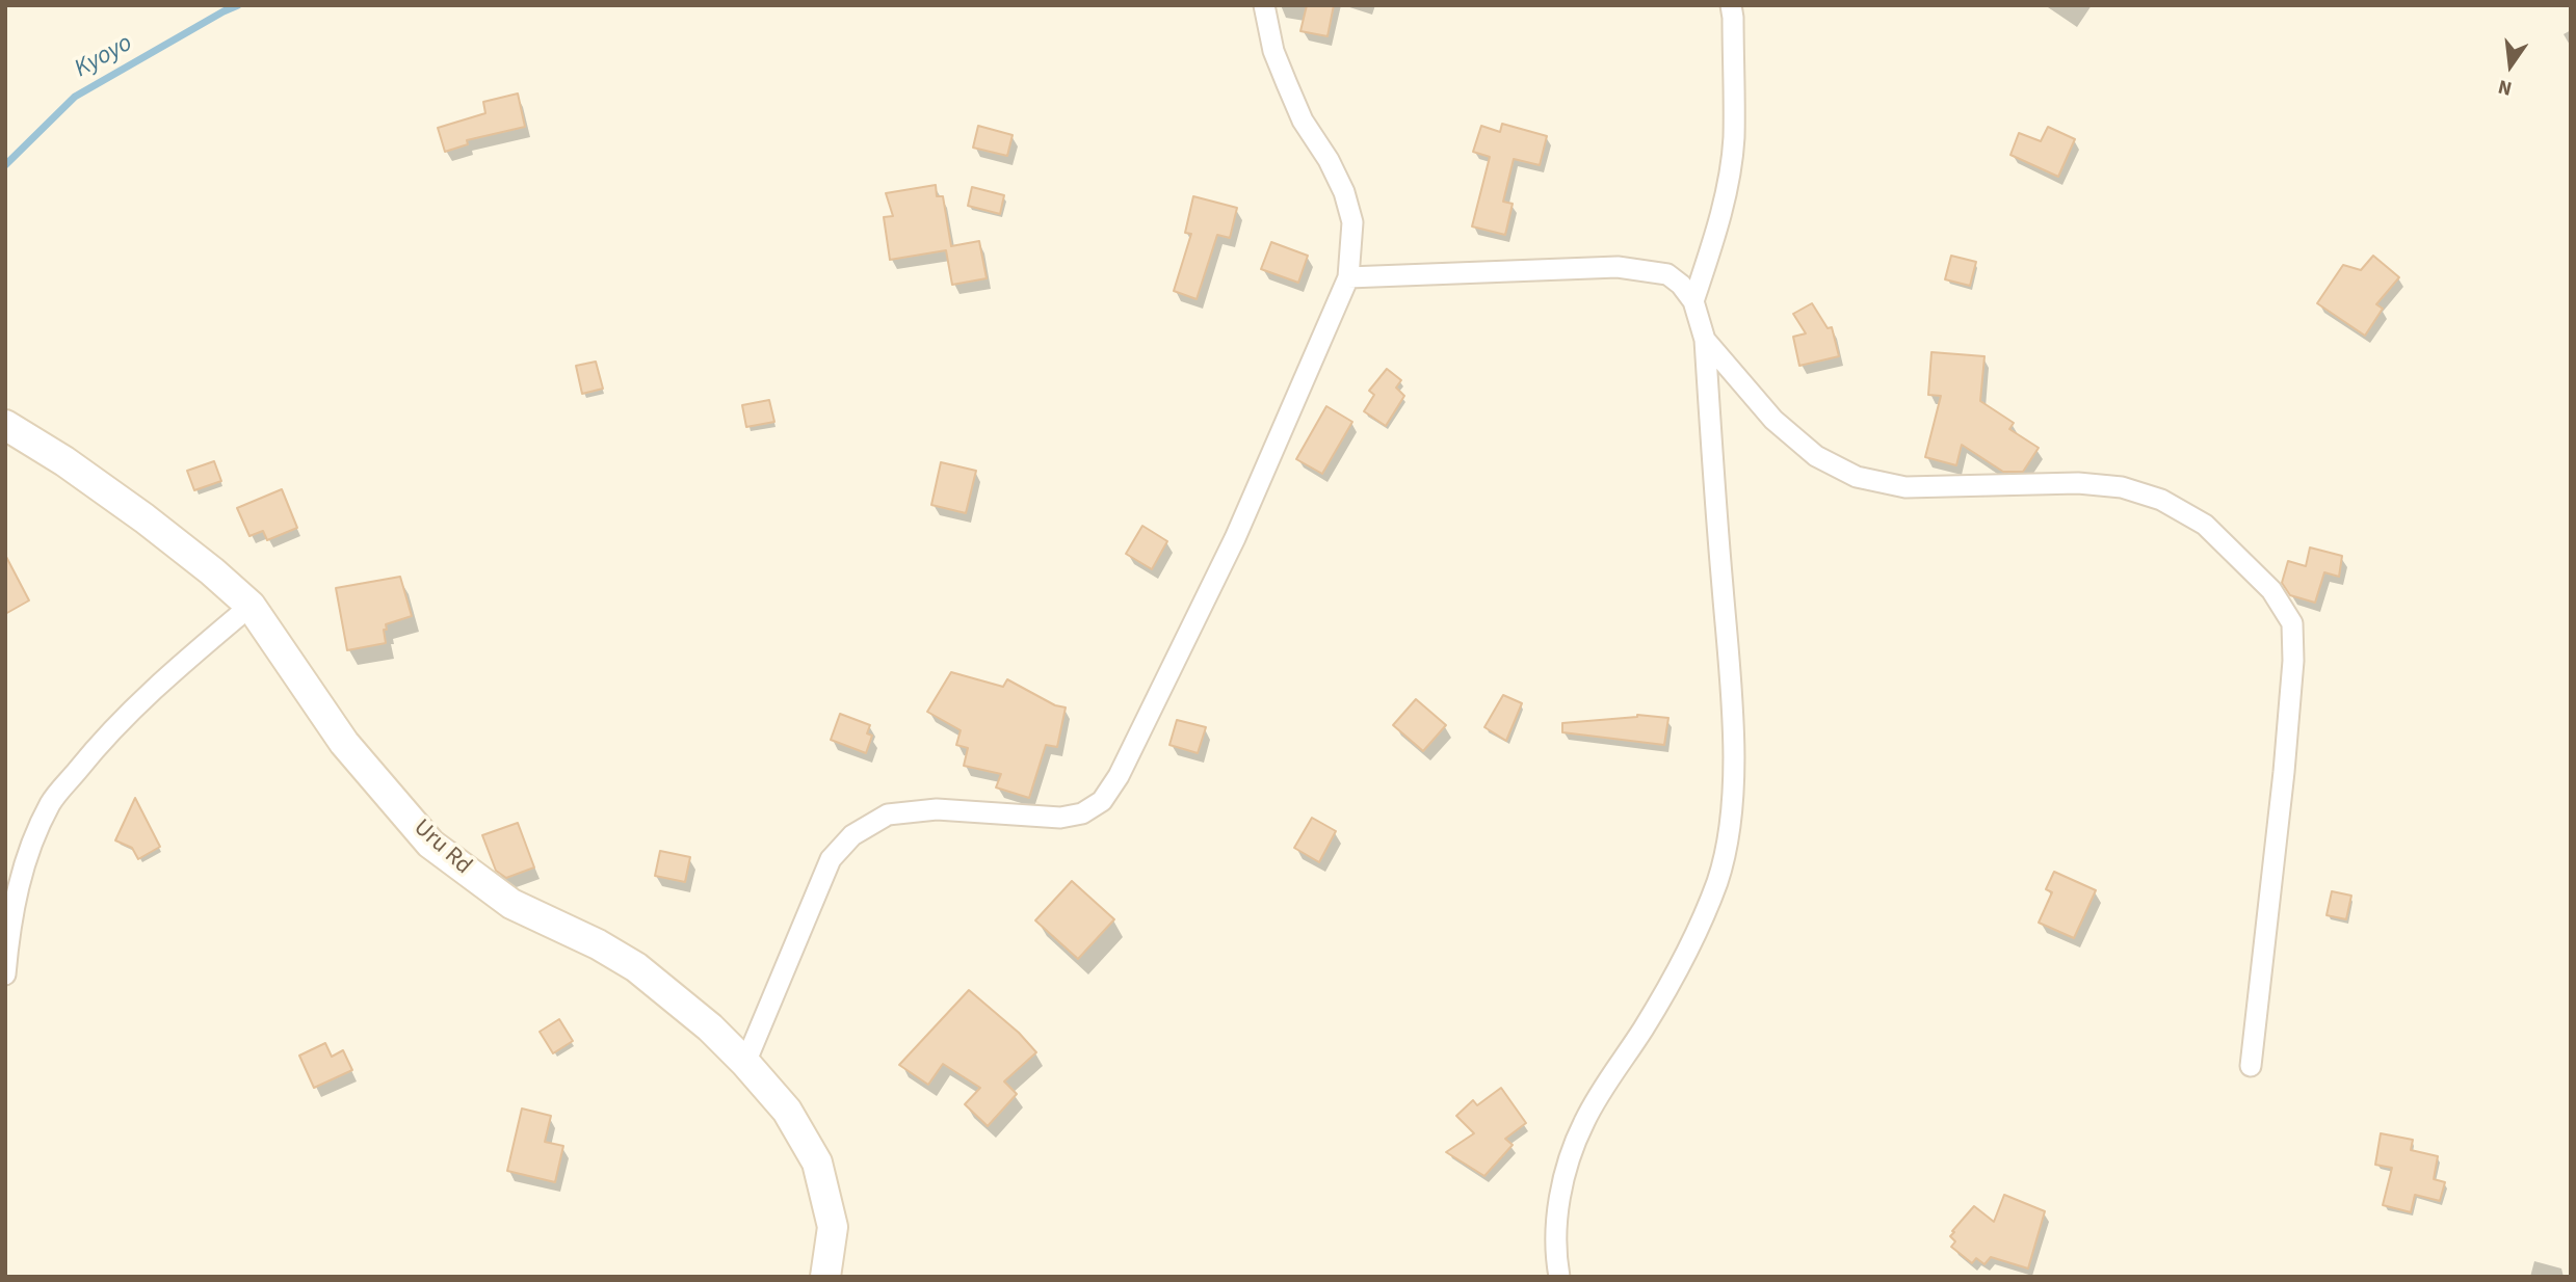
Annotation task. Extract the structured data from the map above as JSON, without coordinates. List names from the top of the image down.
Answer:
{
  "streets": {
    "street": ["Uru Rd"]
  },
  "water": ["Kyoyo"],
  "north": "bottom"
}
